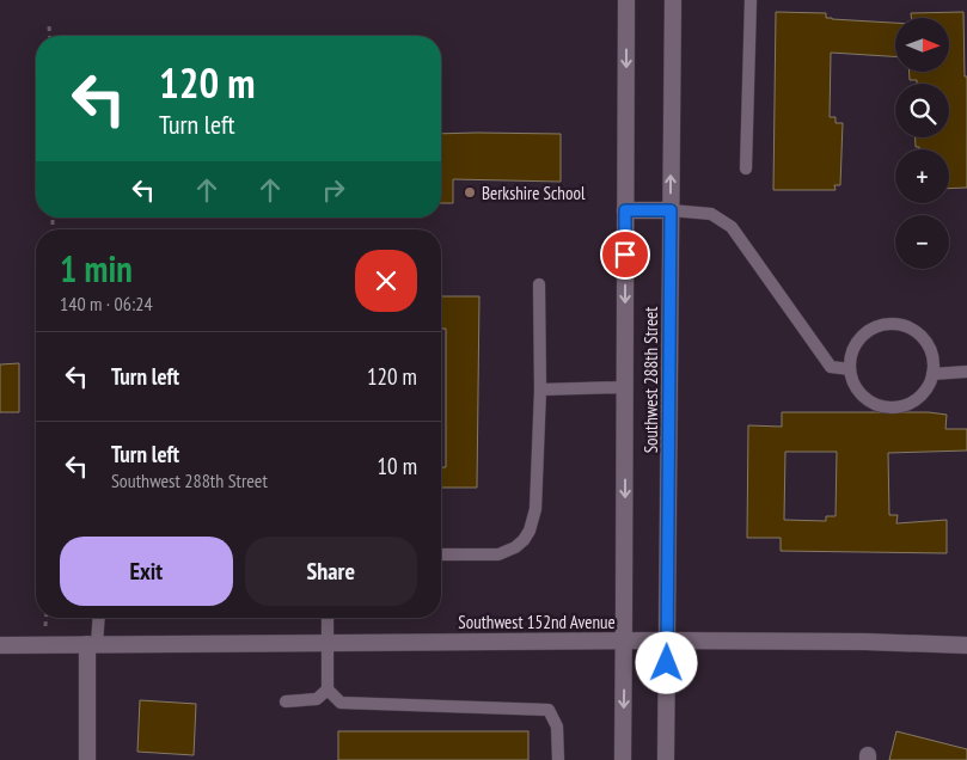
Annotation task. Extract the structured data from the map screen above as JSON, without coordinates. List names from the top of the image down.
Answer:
{
  "streets": {
    "main road": ["Southwest 288th Street", "Southwest 152nd Avenue"]
  },
  "crossings": [
    ["Southwest 288th Street", "Southwest 152nd Avenue"]
  ],
  "places": ["Berkshire School"],
  "north": "right",
  "page": {
    "map_buttons": ["+", "−"],
    "turn": ["120 m", "Turn left"],
    "heading": ["1 min", "140 m · 06:24"],
    "list": [
      {
        "name": "Turn left",
        "value": "120 m"
      },
      {
        "name": "Turn left",
        "note": "Southwest 288th Street",
        "value": "10 m"
      }
    ],
    "buttons": ["Exit", "Share"]
  }
}
